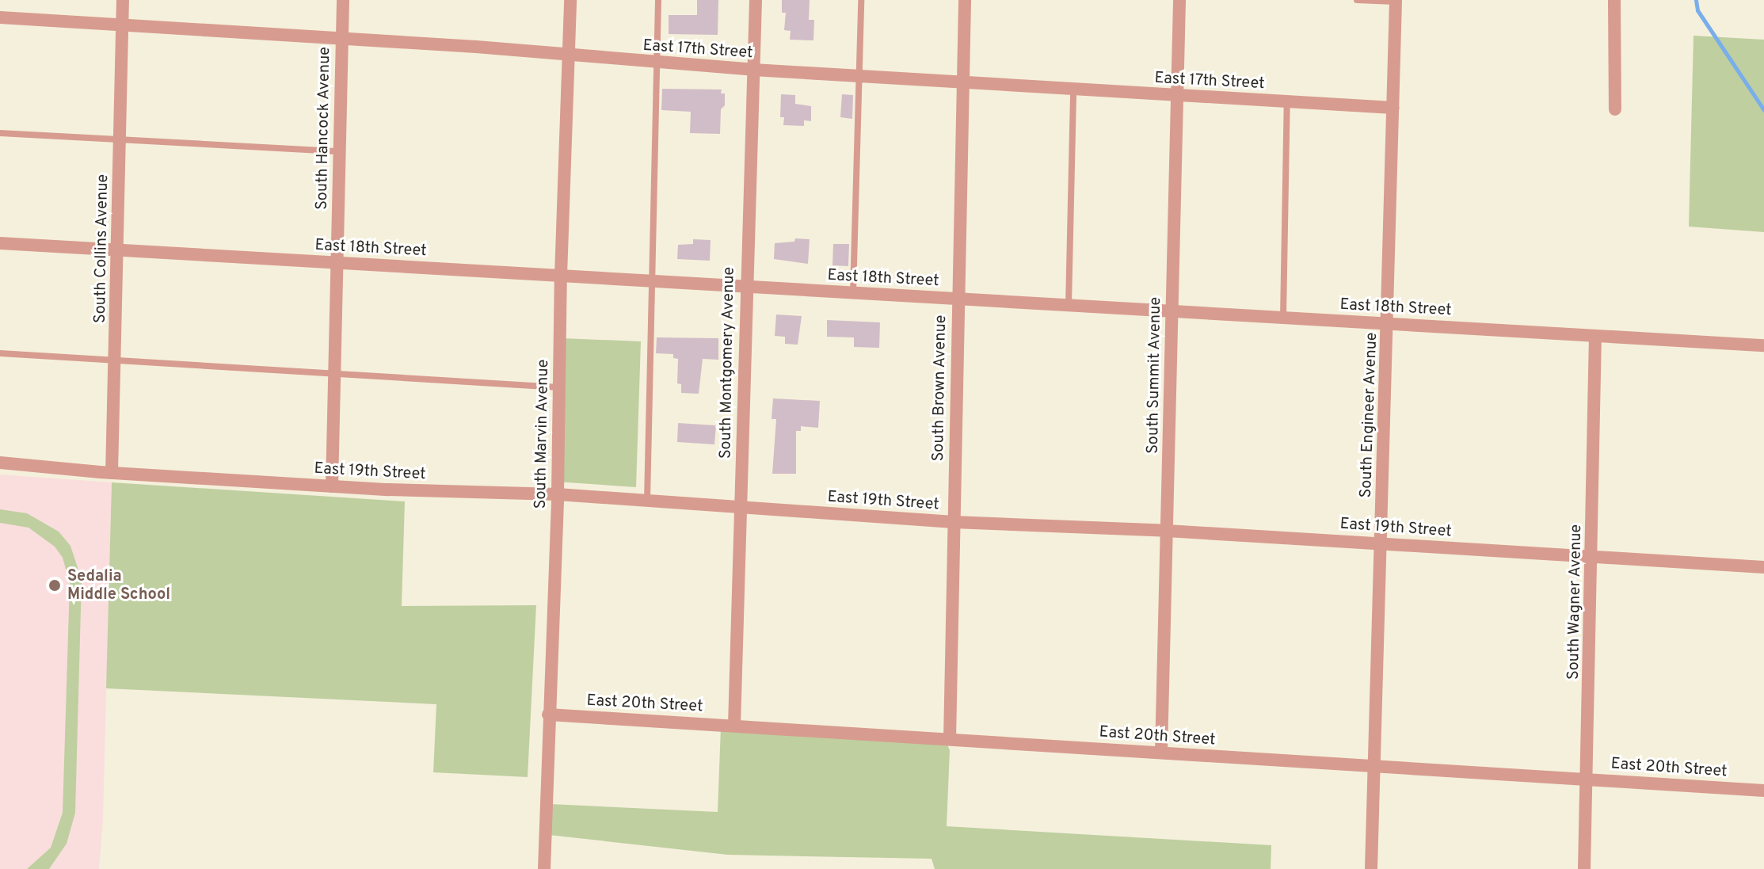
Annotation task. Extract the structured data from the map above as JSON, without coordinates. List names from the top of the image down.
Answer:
{
  "streets": {
    "street": [
      "East 17th Street",
      "South Hancock Avenue",
      "South Collins Avenue",
      "East 18th Street",
      "South Montgomery Avenue",
      "South Summit Avenue",
      "South Brown Avenue",
      "South Engineer Avenue",
      "South Marvin Avenue",
      "East 19th Street",
      "South Wagner Avenue",
      "East 20th Street"
    ]
  },
  "crossings": [
    ["East 17th Street", "South Hancock Avenue"],
    ["East 17th Street", "South Collins Avenue"],
    ["East 17th Street", "South Montgomery Avenue"],
    ["East 17th Street", "South Summit Avenue"],
    ["East 17th Street", "South Brown Avenue"],
    ["East 17th Street", "South Engineer Avenue"],
    ["East 17th Street", "South Marvin Avenue"],
    ["South Hancock Avenue", "East 18th Street"],
    ["South Hancock Avenue", "East 19th Street"],
    ["South Collins Avenue", "East 18th Street"],
    ["South Collins Avenue", "East 19th Street"],
    ["East 18th Street", "South Montgomery Avenue"],
    ["East 18th Street", "South Summit Avenue"],
    ["East 18th Street", "South Brown Avenue"],
    ["East 18th Street", "South Engineer Avenue"],
    ["East 18th Street", "South Marvin Avenue"],
    ["East 18th Street", "South Wagner Avenue"],
    ["South Montgomery Avenue", "East 19th Street"],
    ["South Montgomery Avenue", "East 20th Street"],
    ["South Summit Avenue", "East 19th Street"],
    ["South Summit Avenue", "East 20th Street"],
    ["South Brown Avenue", "East 19th Street"],
    ["South Brown Avenue", "East 20th Street"],
    ["South Engineer Avenue", "East 19th Street"],
    ["South Engineer Avenue", "East 20th Street"],
    ["South Marvin Avenue", "East 19th Street"],
    ["South Marvin Avenue", "East 20th Street"],
    ["East 19th Street", "South Wagner Avenue"],
    ["South Wagner Avenue", "East 20th Street"]
  ],
  "places": ["Sedalia Middle School"]
}
